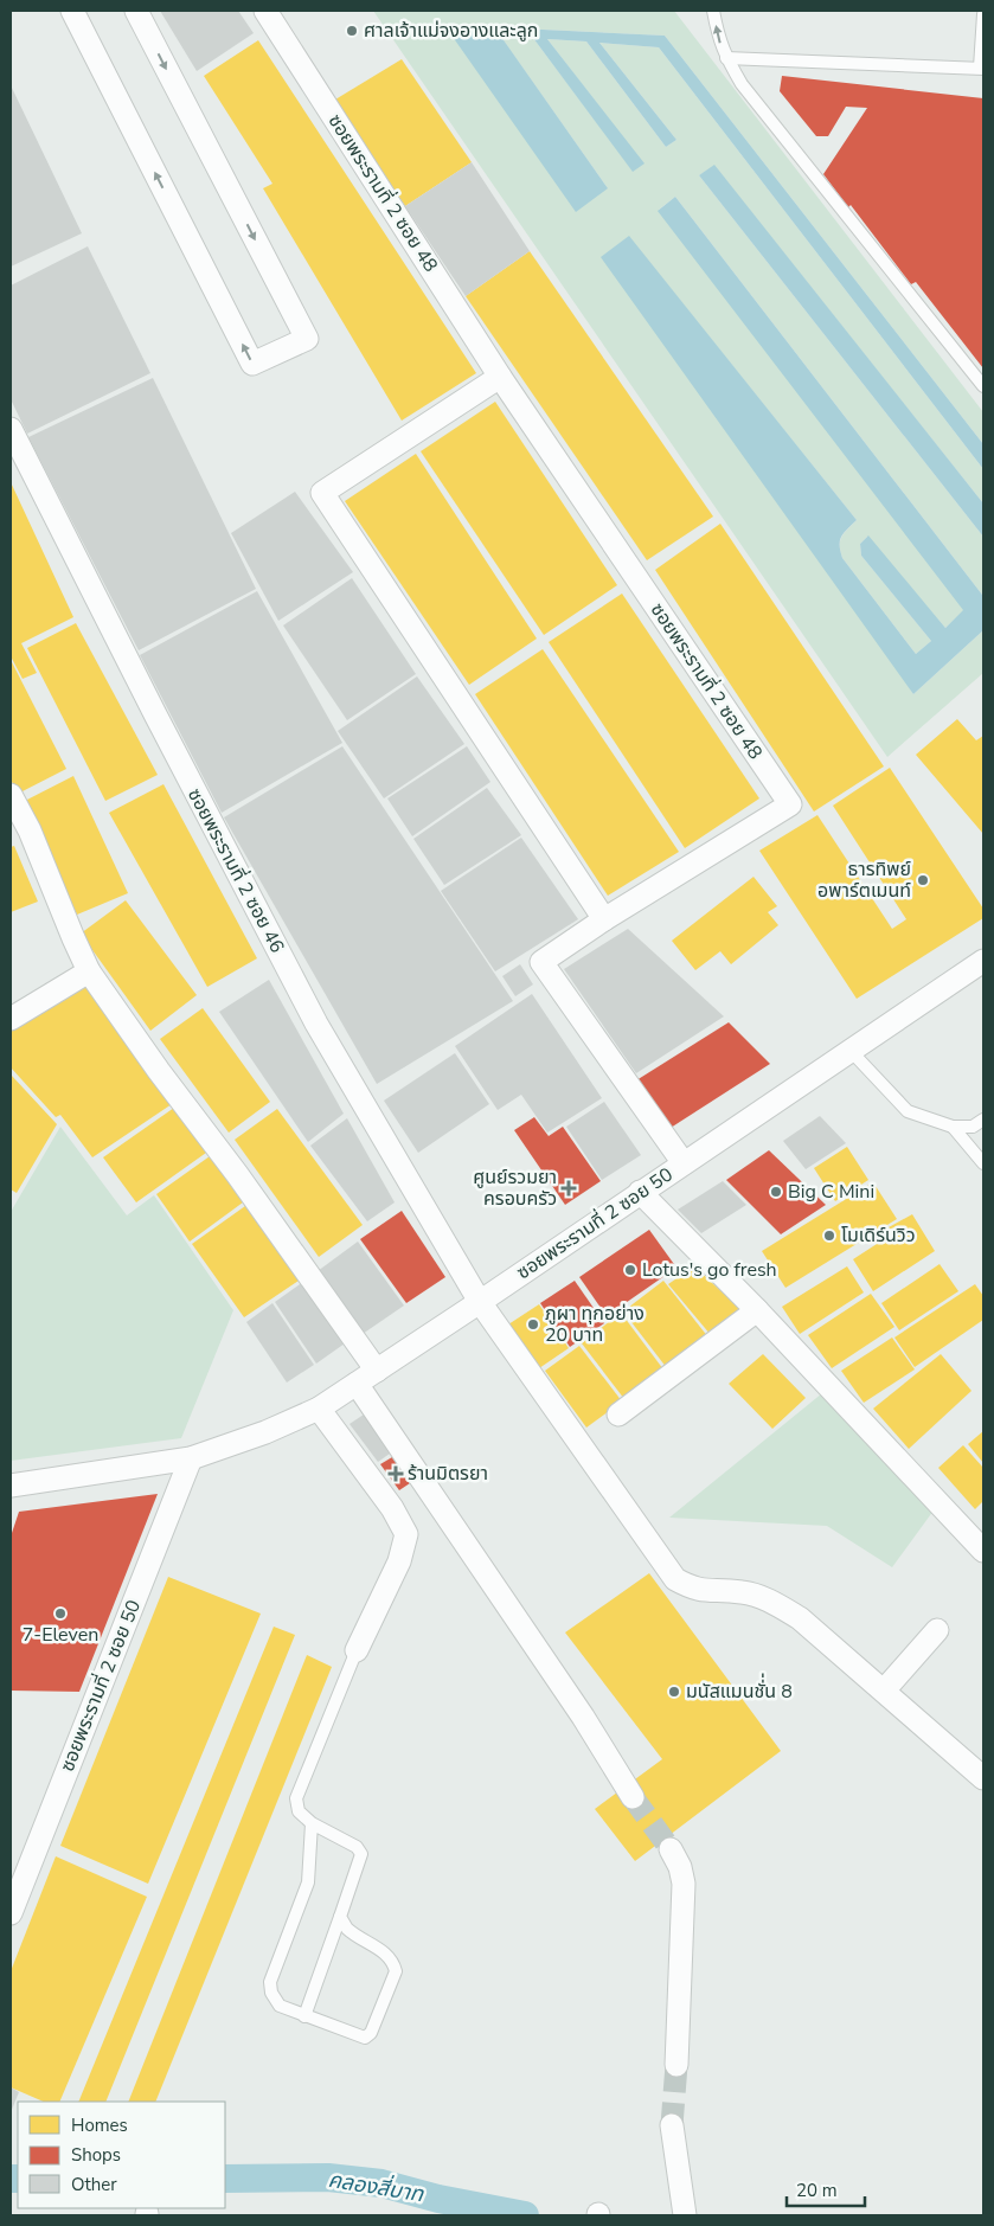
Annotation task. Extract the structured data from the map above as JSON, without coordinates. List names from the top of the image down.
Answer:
{
  "streets": {
    "street": ["ซอยพระรามที่ 2 ซอย 48", "ซอยพระรามที่ 2 ซอย 46", "ซอยพระรามที่ 2 ซอย 50"]
  },
  "crossings": [
    ["ซอยพระรามที่ 2 ซอย 48", "ซอยพระรามที่ 2 ซอย 50"],
    ["ซอยพระรามที่ 2 ซอย 46", "ซอยพระรามที่ 2 ซอย 50"]
  ],
  "water": ["คลองสี่บาท"],
  "places": {
    "other": [
      "ศาลเจ้าแม่จงอางและลูก",
      "ธารทิพย์ อพาร์ตเมนท์",
      "Big C Mini",
      "โมเดิร์นวิว",
      "Lotus's go fresh",
      "ภูผา ทุกอย่าง 20 บาท",
      "7-Eleven",
      "มนัสแมนชั่่น 8"
    ],
    "health": ["ศูนย์รวมยา ครอบครัว", "ร้านมิตรยา"]
  },
  "legend": ["Homes", "Shops", "Other"],
  "scale_bar": "20 m"
}
